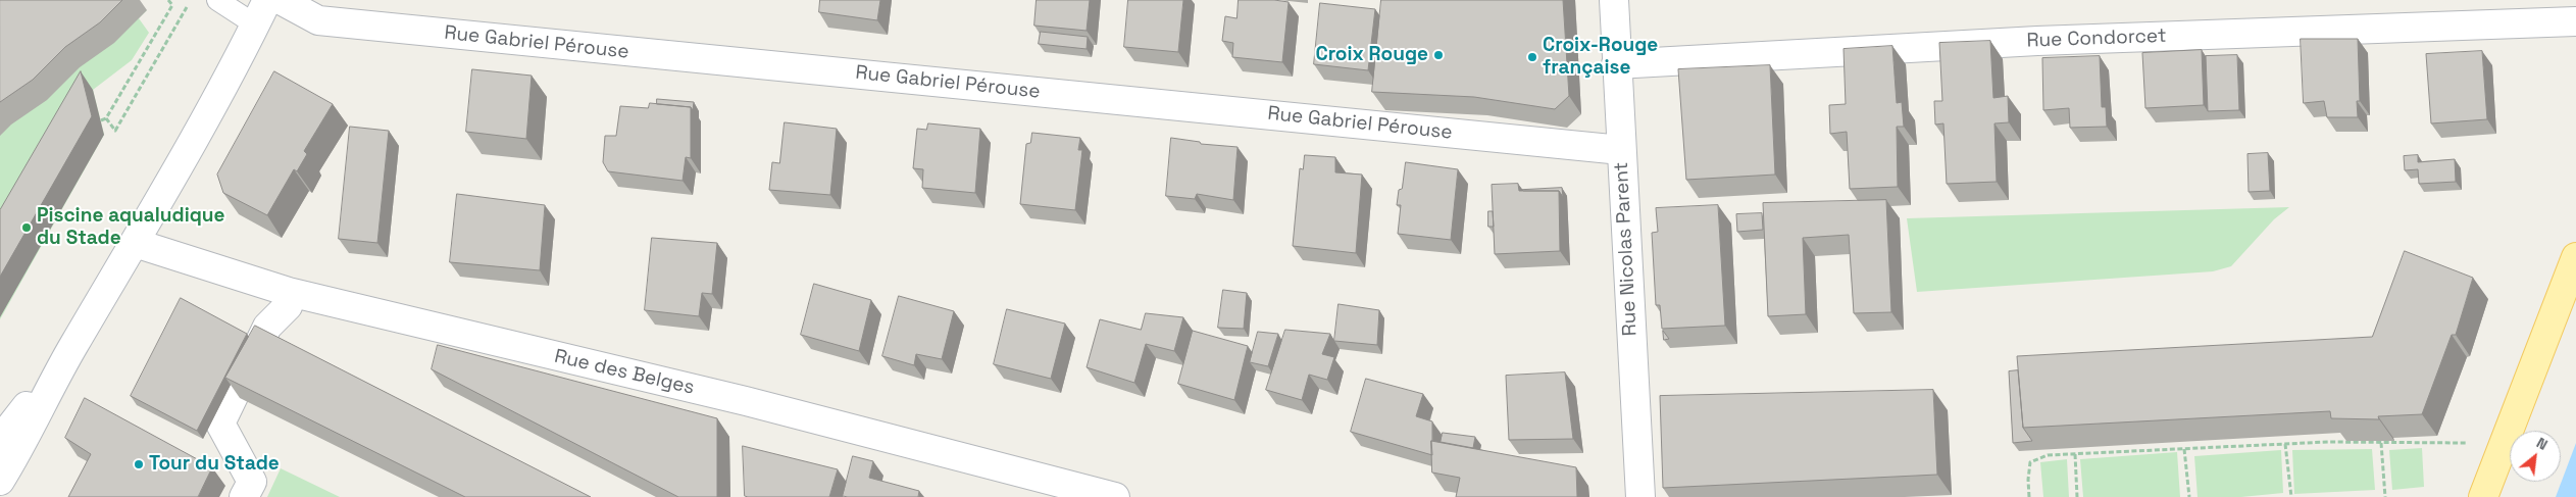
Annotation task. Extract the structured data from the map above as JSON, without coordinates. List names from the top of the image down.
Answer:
{
  "streets": {
    "street": [
      "Rue Condorcet",
      "Rue Gabriel Pérouse",
      "Rue Nicolas Parent",
      "Rue des Belges"
    ]
  },
  "crossings": [
    ["Rue Condorcet", "Rue Nicolas Parent"],
    ["Rue Gabriel Pérouse", "Rue Nicolas Parent"]
  ],
  "places": [
    "Croix Rouge",
    "Croix-Rouge française",
    "Piscine aqualudique du Stade",
    "Tour du Stade"
  ],
  "north": "top right"
}
